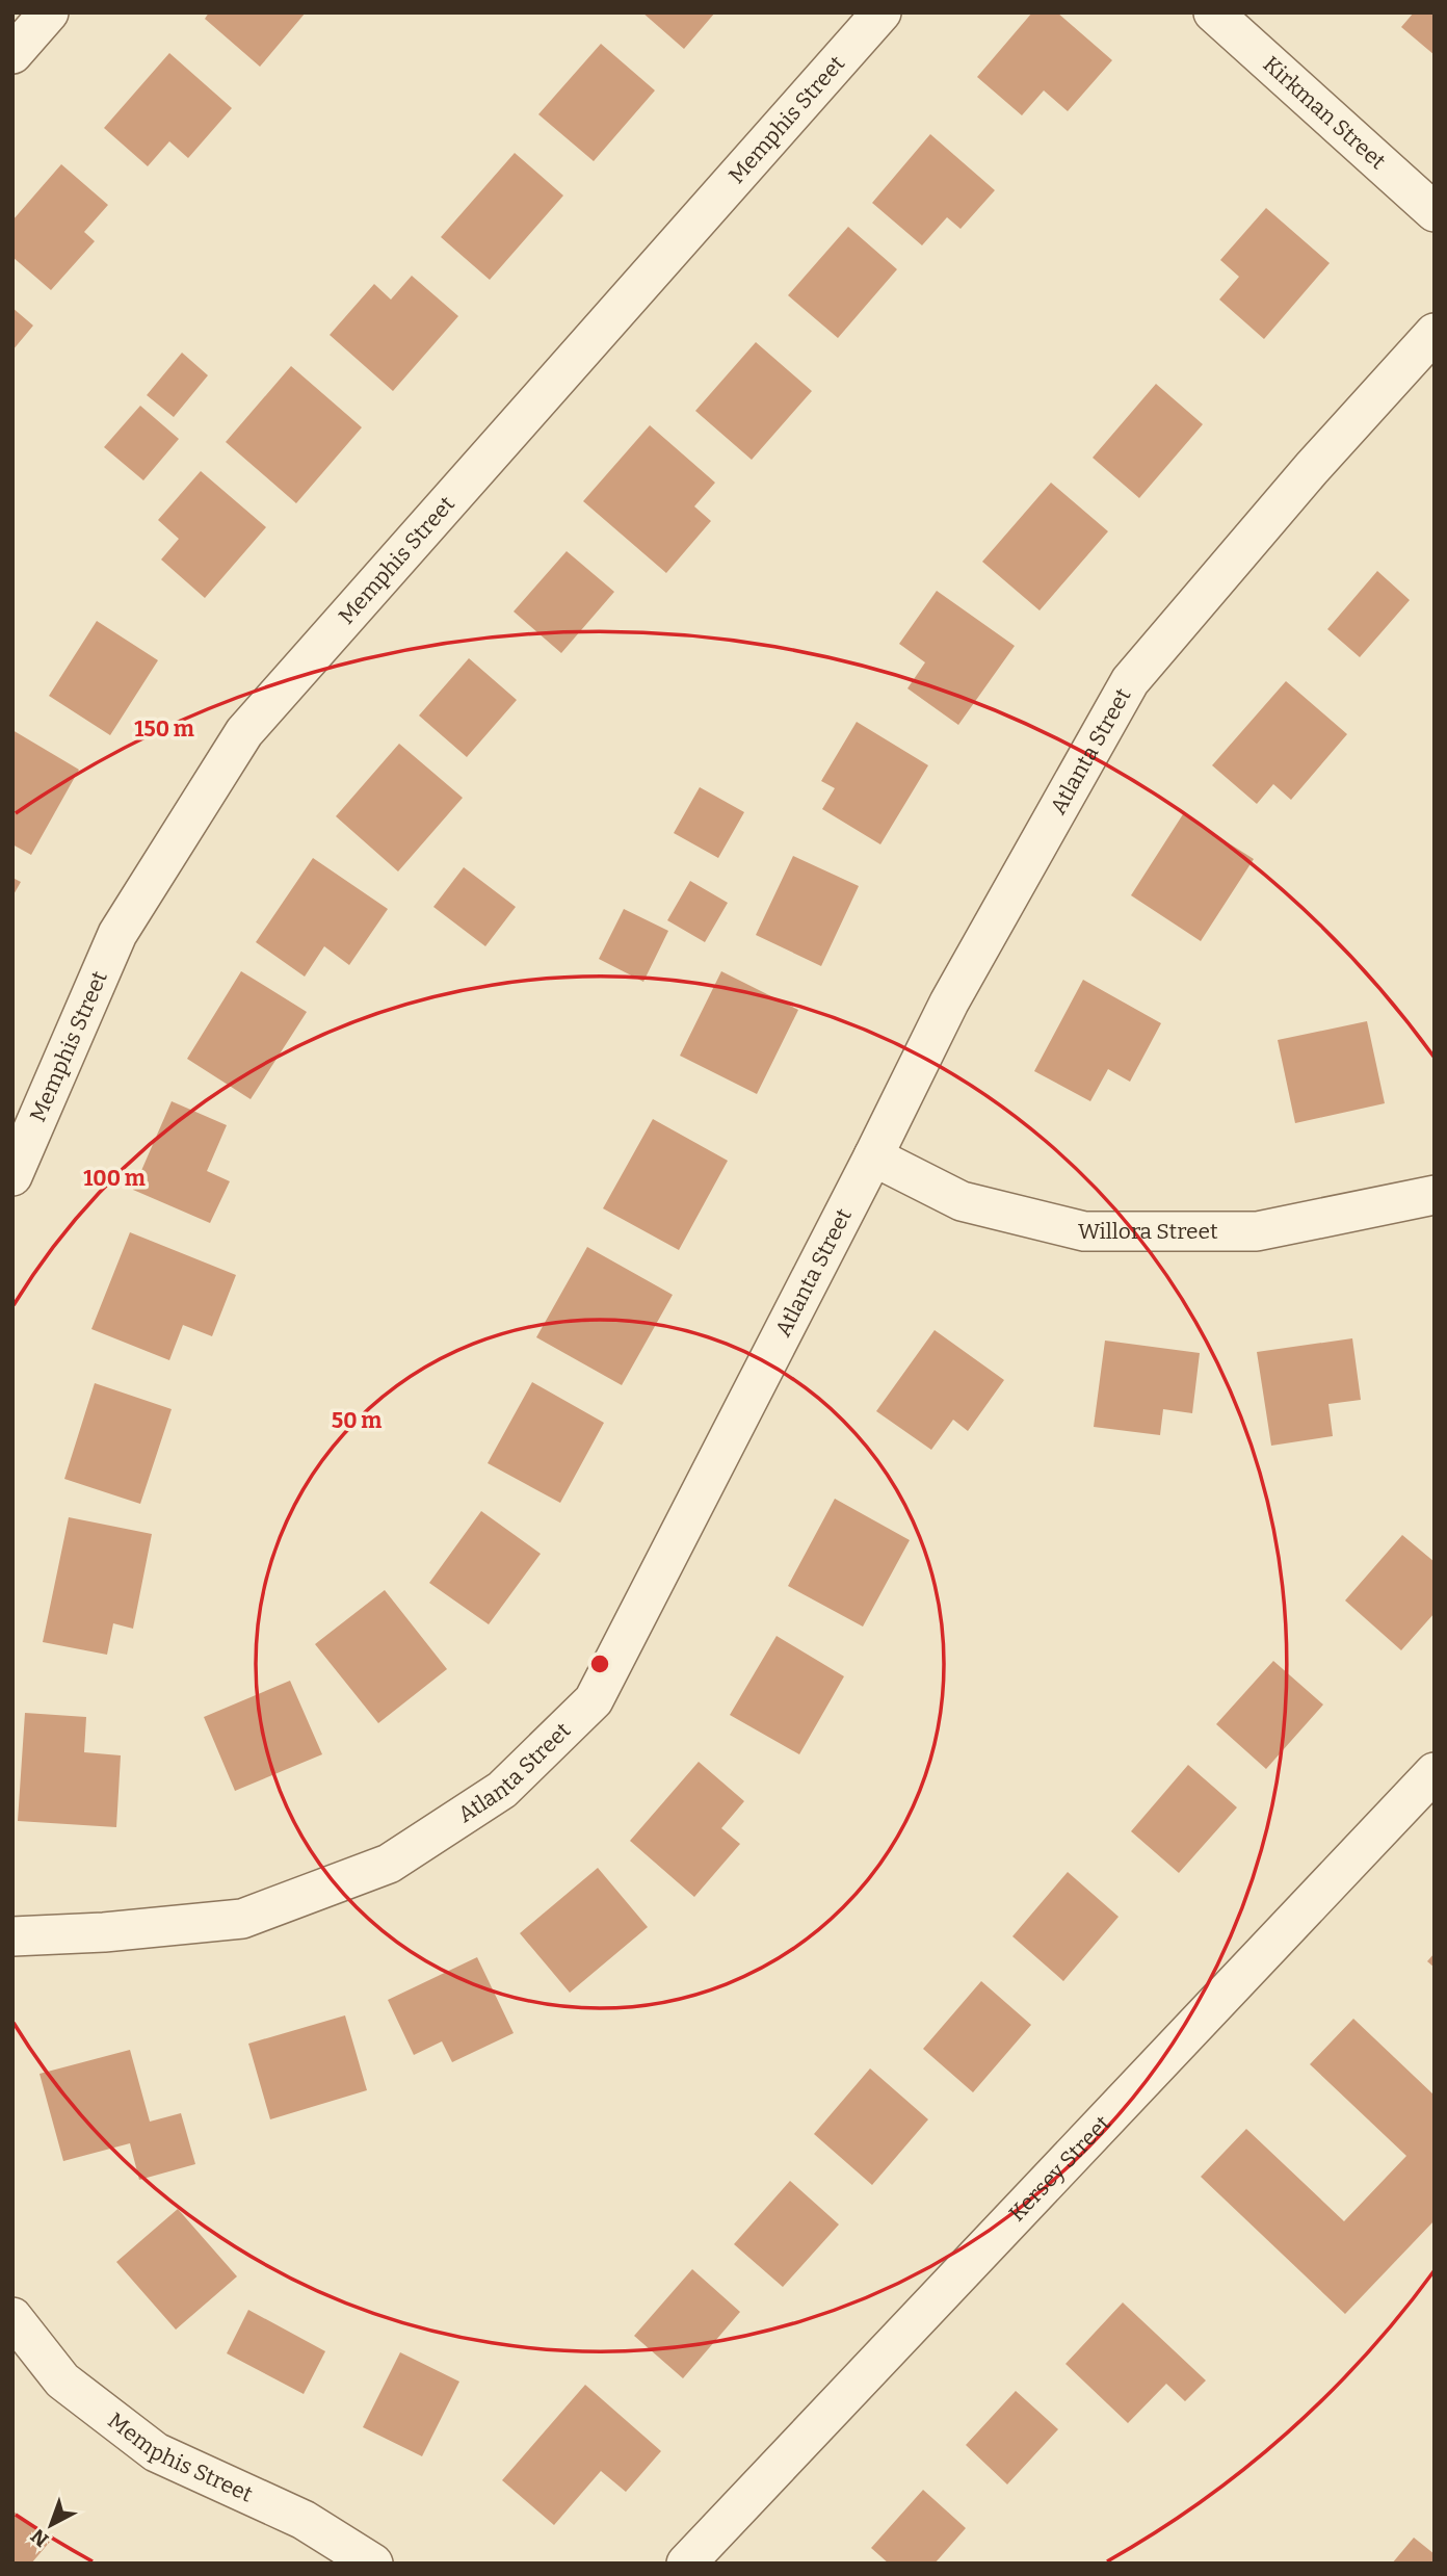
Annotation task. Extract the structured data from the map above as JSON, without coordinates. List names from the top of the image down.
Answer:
{
  "streets": {
    "street": [
      "Kirkman Street",
      "Memphis Street",
      "Atlanta Street",
      "Willora Street",
      "Kersey Street"
    ]
  },
  "crossings": [
    ["Atlanta Street", "Willora Street"]
  ],
  "north": "bottom left",
  "rings": ["150 m", "100 m", "50 m"]
}
